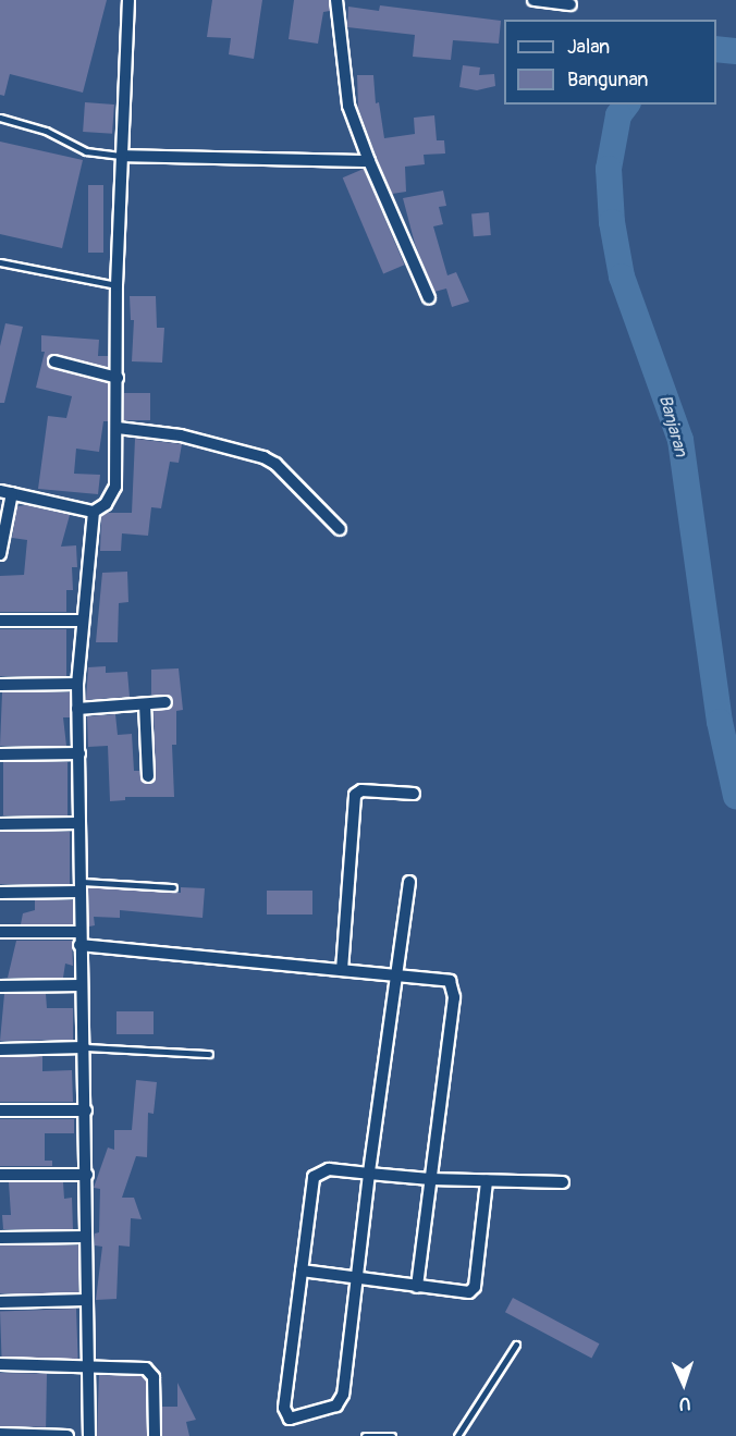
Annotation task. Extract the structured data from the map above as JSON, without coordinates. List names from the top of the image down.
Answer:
{
  "water": ["Banjaran"],
  "legend": ["Jalan", "Bangunan"],
  "north": "bottom"
}
